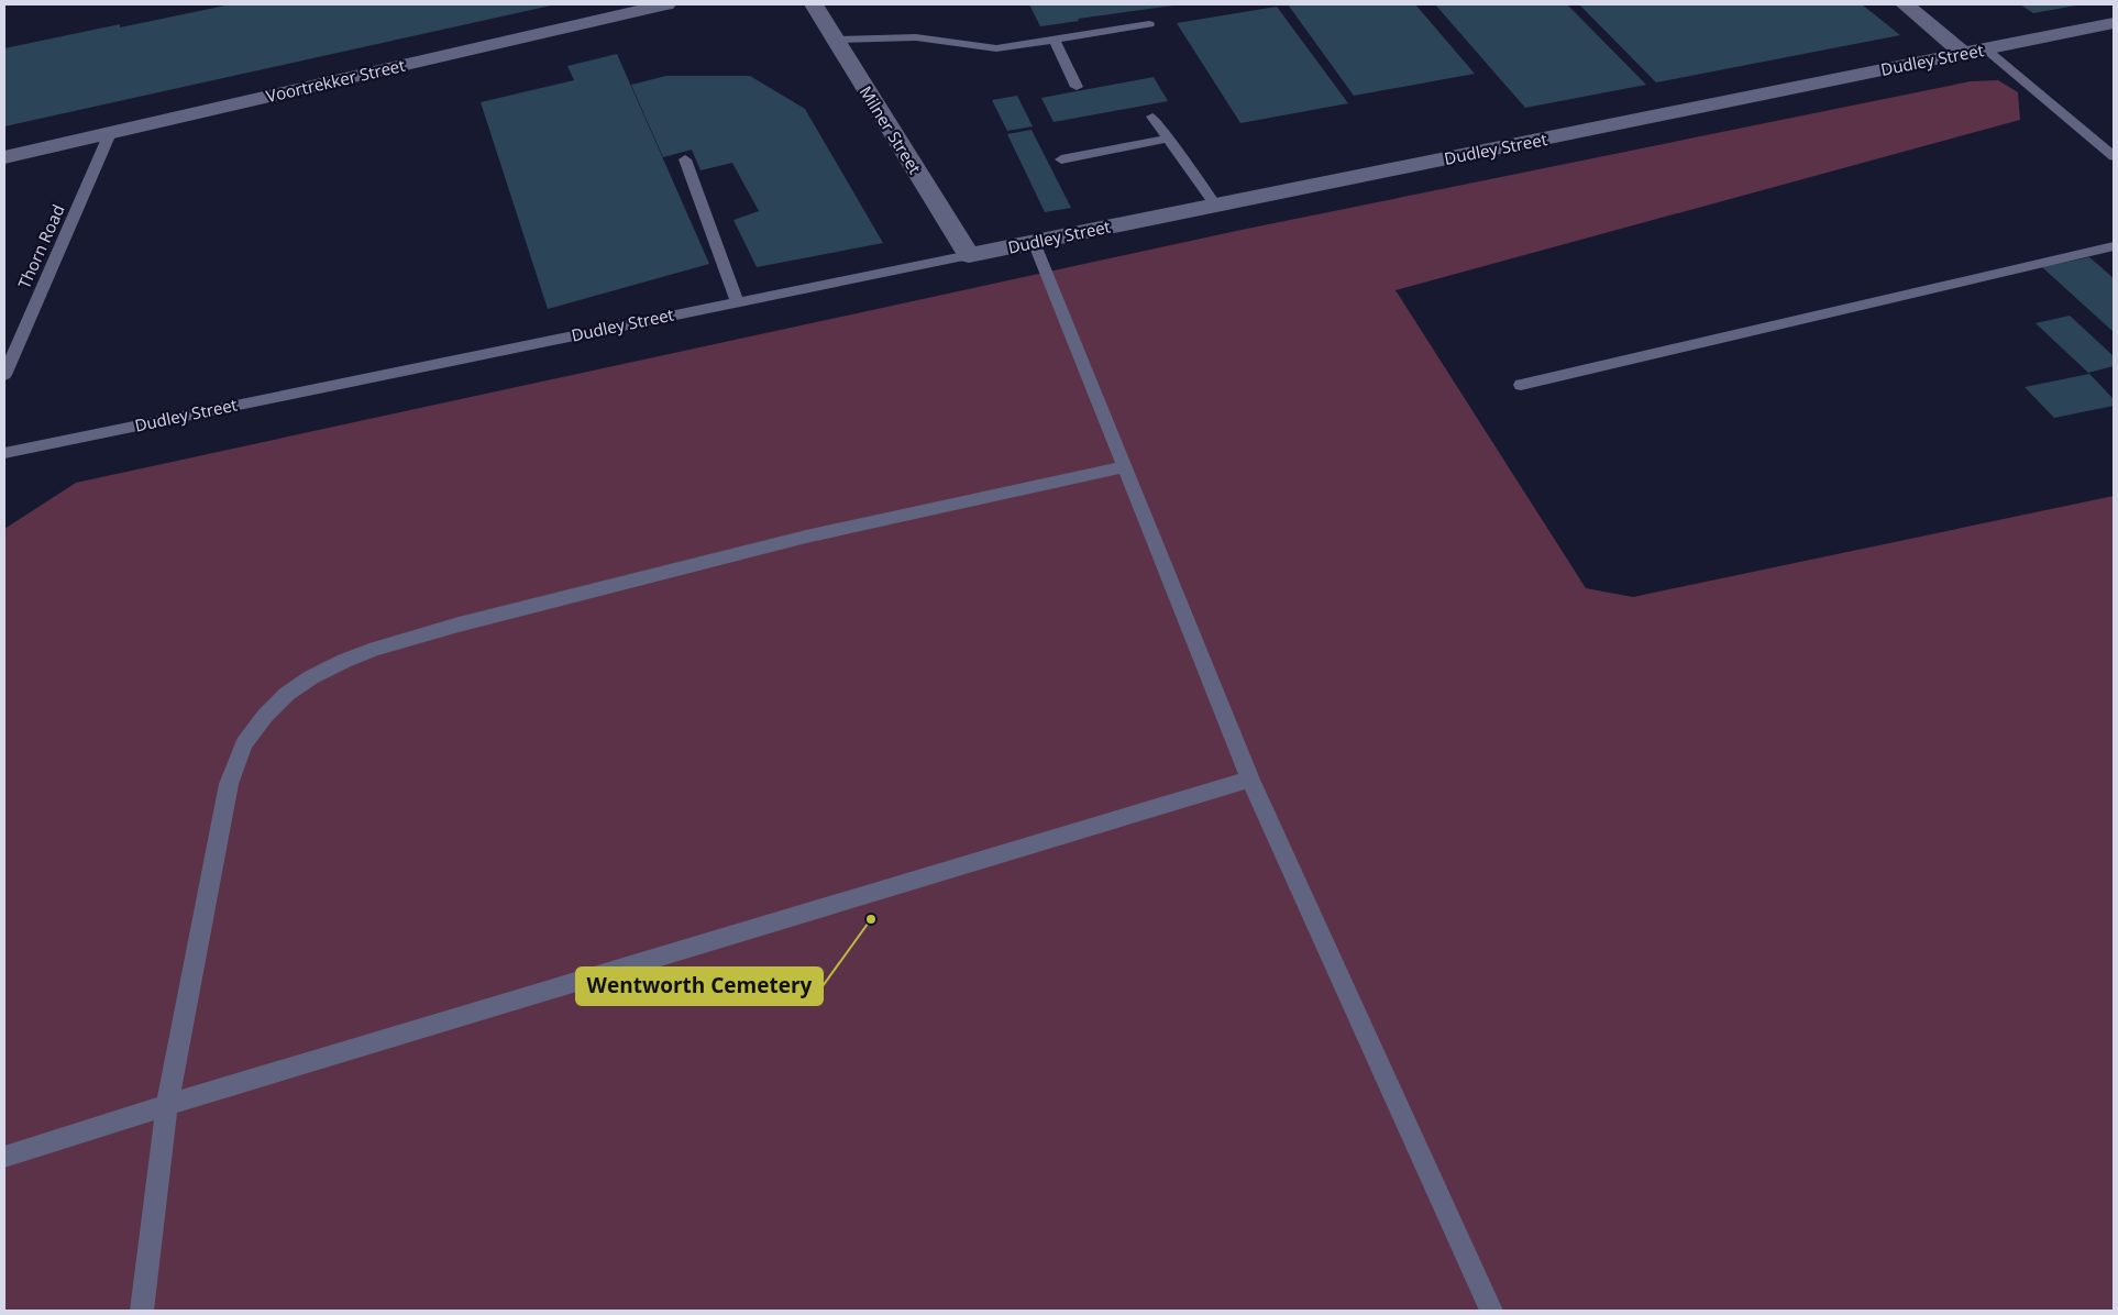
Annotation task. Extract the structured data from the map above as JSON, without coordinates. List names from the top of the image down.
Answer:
{
  "streets": {
    "street": ["Dudley Street", "Voortrekker Street", "Milner Street"],
    "lane": ["Thorn Road"]
  },
  "crossings": [
    ["Dudley Street", "Milner Street"],
    ["Voortrekker Street", "Thorn Road"]
  ],
  "places": ["Wentworth Cemetery"]
}
